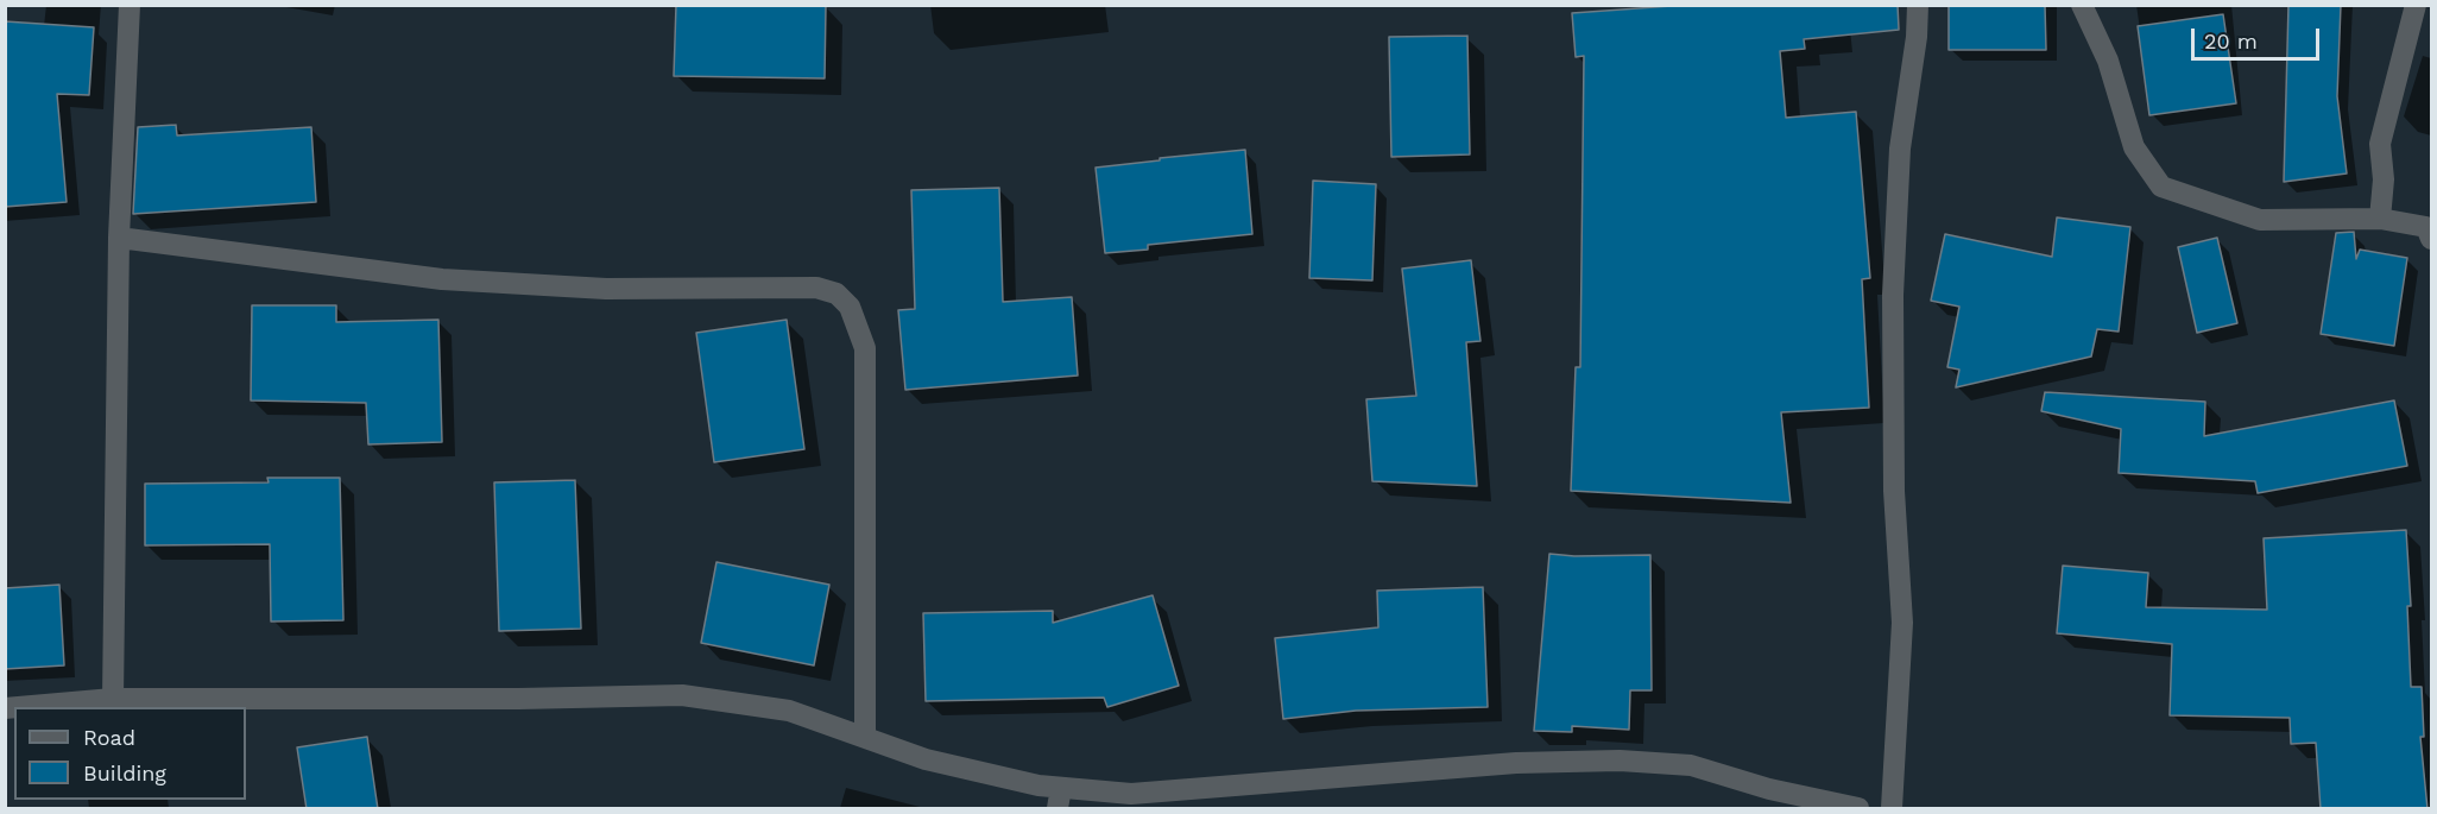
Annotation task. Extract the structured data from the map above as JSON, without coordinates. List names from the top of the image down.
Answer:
{
  "legend": ["Road", "Building"],
  "scale_bar": "20 m"
}
